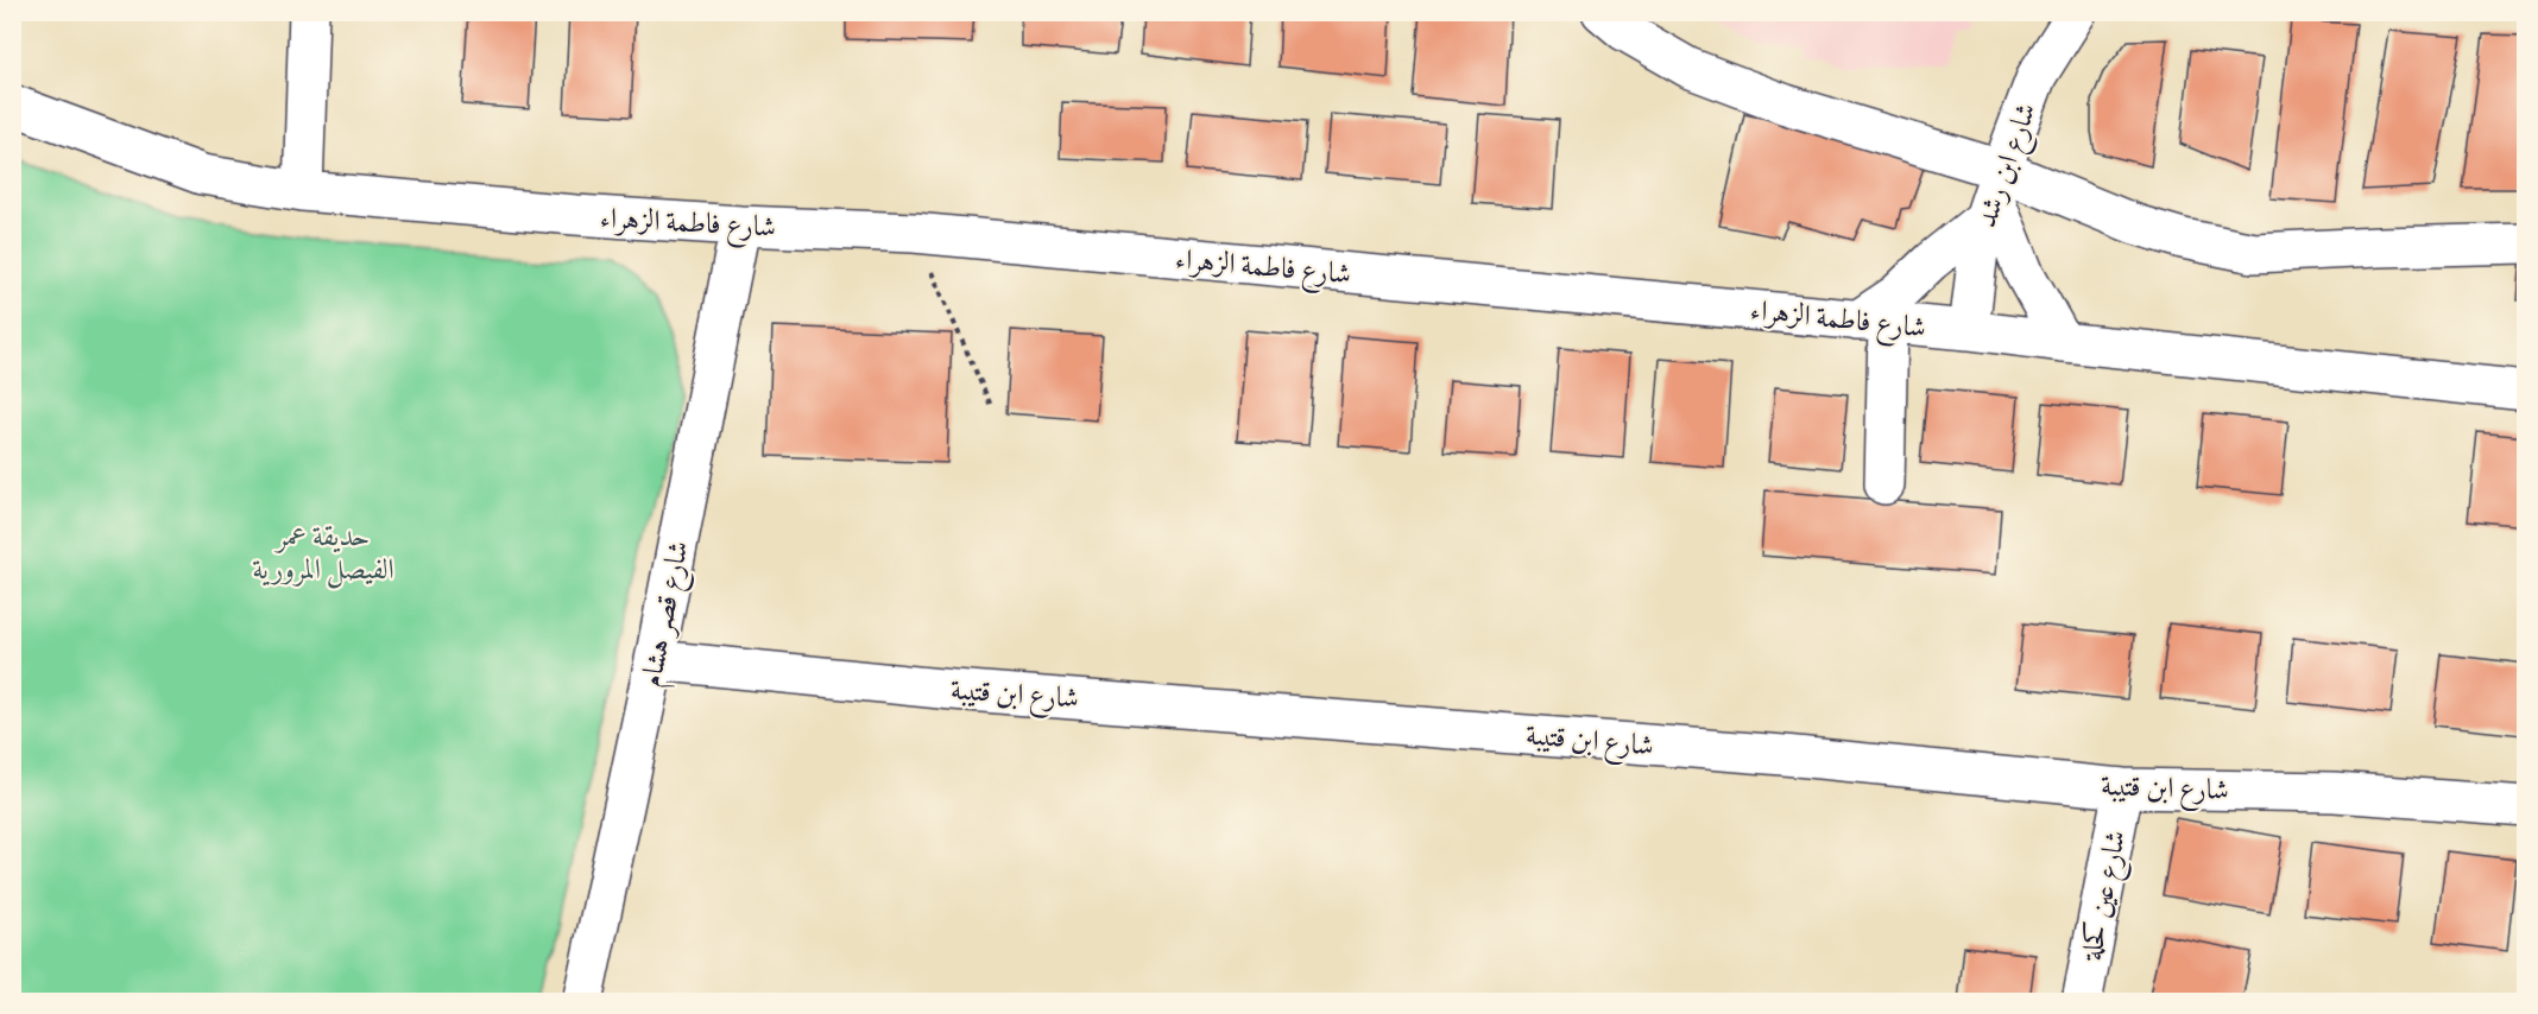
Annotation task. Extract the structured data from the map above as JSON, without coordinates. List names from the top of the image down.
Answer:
{
  "streets": {
    "street": [
      "شارع ابن رشد",
      "شارع فاطمة الزهراء",
      "شارع قصر هشام",
      "شارع ابن قتيبة",
      "شارع عين كحلة"
    ]
  },
  "crossings": [
    ["شارع ابن رشد", "شارع فاطمة الزهراء"],
    ["شارع فاطمة الزهراء", "شارع قصر هشام"],
    ["شارع قصر هشام", "شارع ابن قتيبة"],
    ["شارع ابن قتيبة", "شارع عين كحلة"]
  ],
  "parks": ["حديقة عمر الفيصل المرورية"]
}
